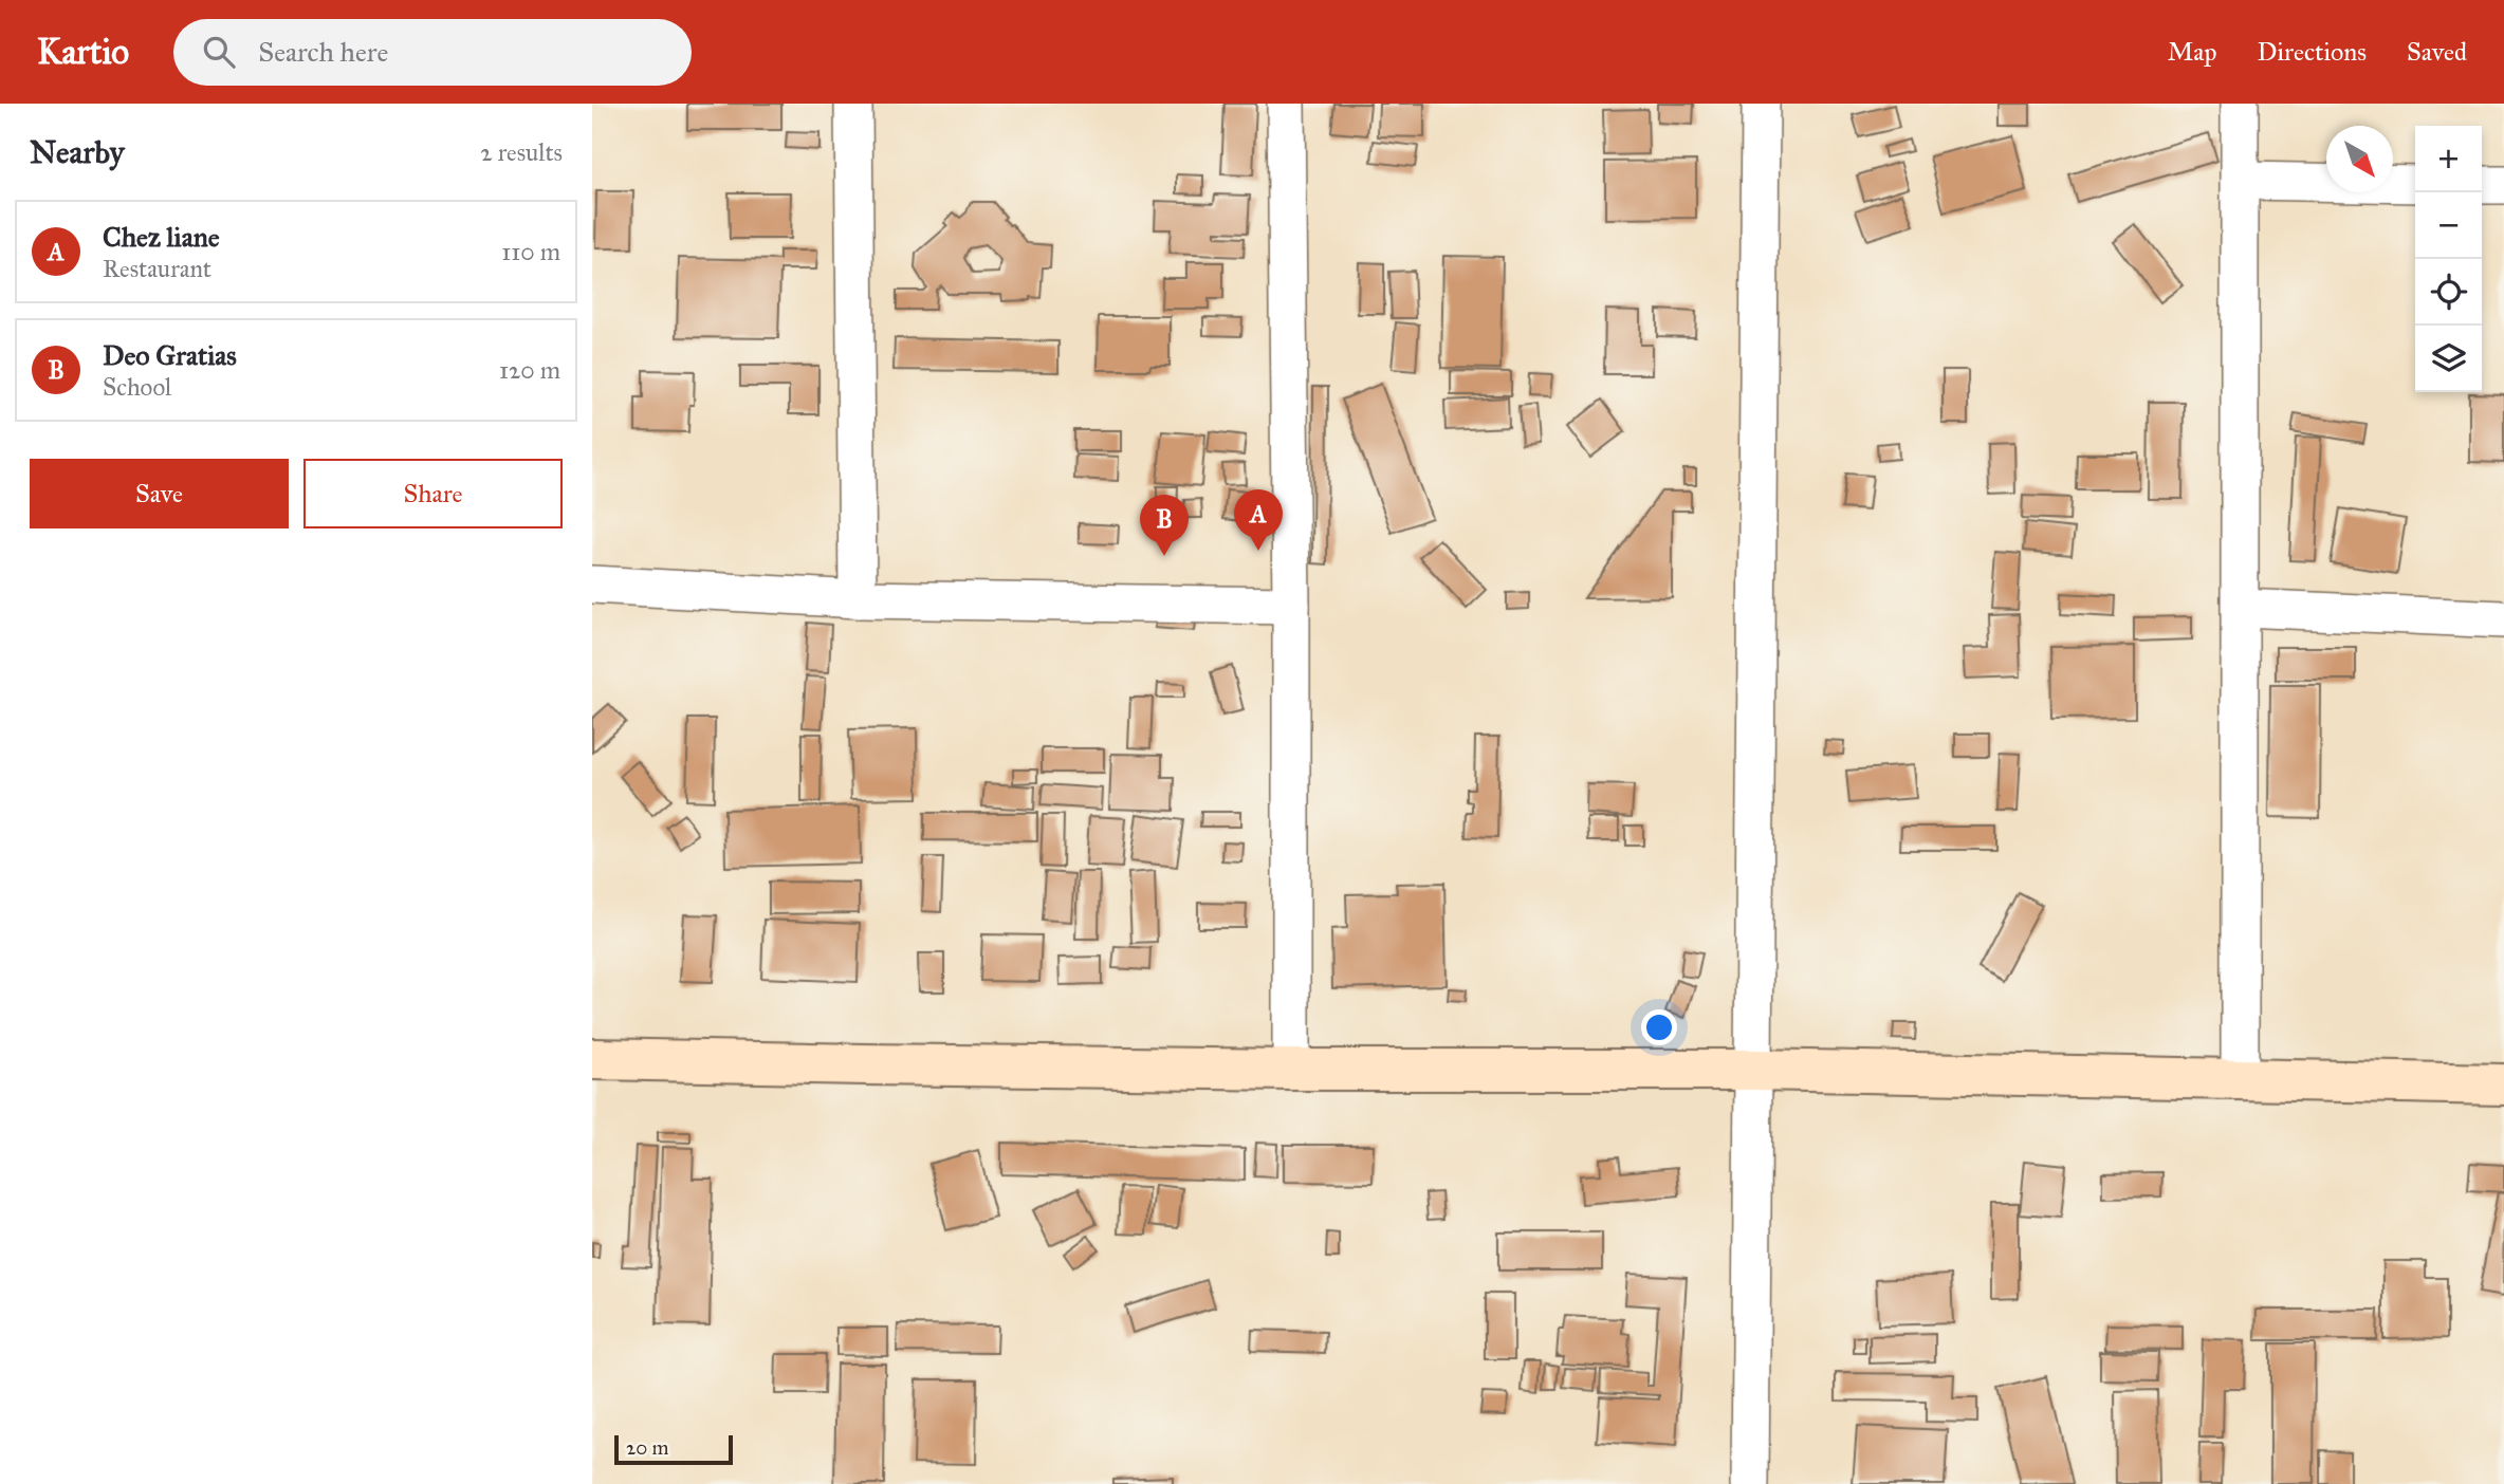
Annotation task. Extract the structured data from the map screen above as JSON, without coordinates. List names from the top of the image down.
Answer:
{
  "scale_bar": "20 m",
  "north": "bottom right",
  "page": {
    "header": "Kartio",
    "search": "Search here",
    "nav": ["Map", "Directions", "Saved"],
    "heading": ["Nearby", "2 results"],
    "map_buttons": ["+", "−"],
    "list": [
      {
        "mark": "A",
        "name": "Chez liane",
        "note": "Restaurant",
        "value": "110 m"
      },
      {
        "mark": "B",
        "name": "Deo Gratias",
        "note": "School",
        "value": "120 m"
      }
    ],
    "buttons": ["Save", "Share"],
    "pins": ["A", "B"],
    "scale": "20 m"
  }
}
